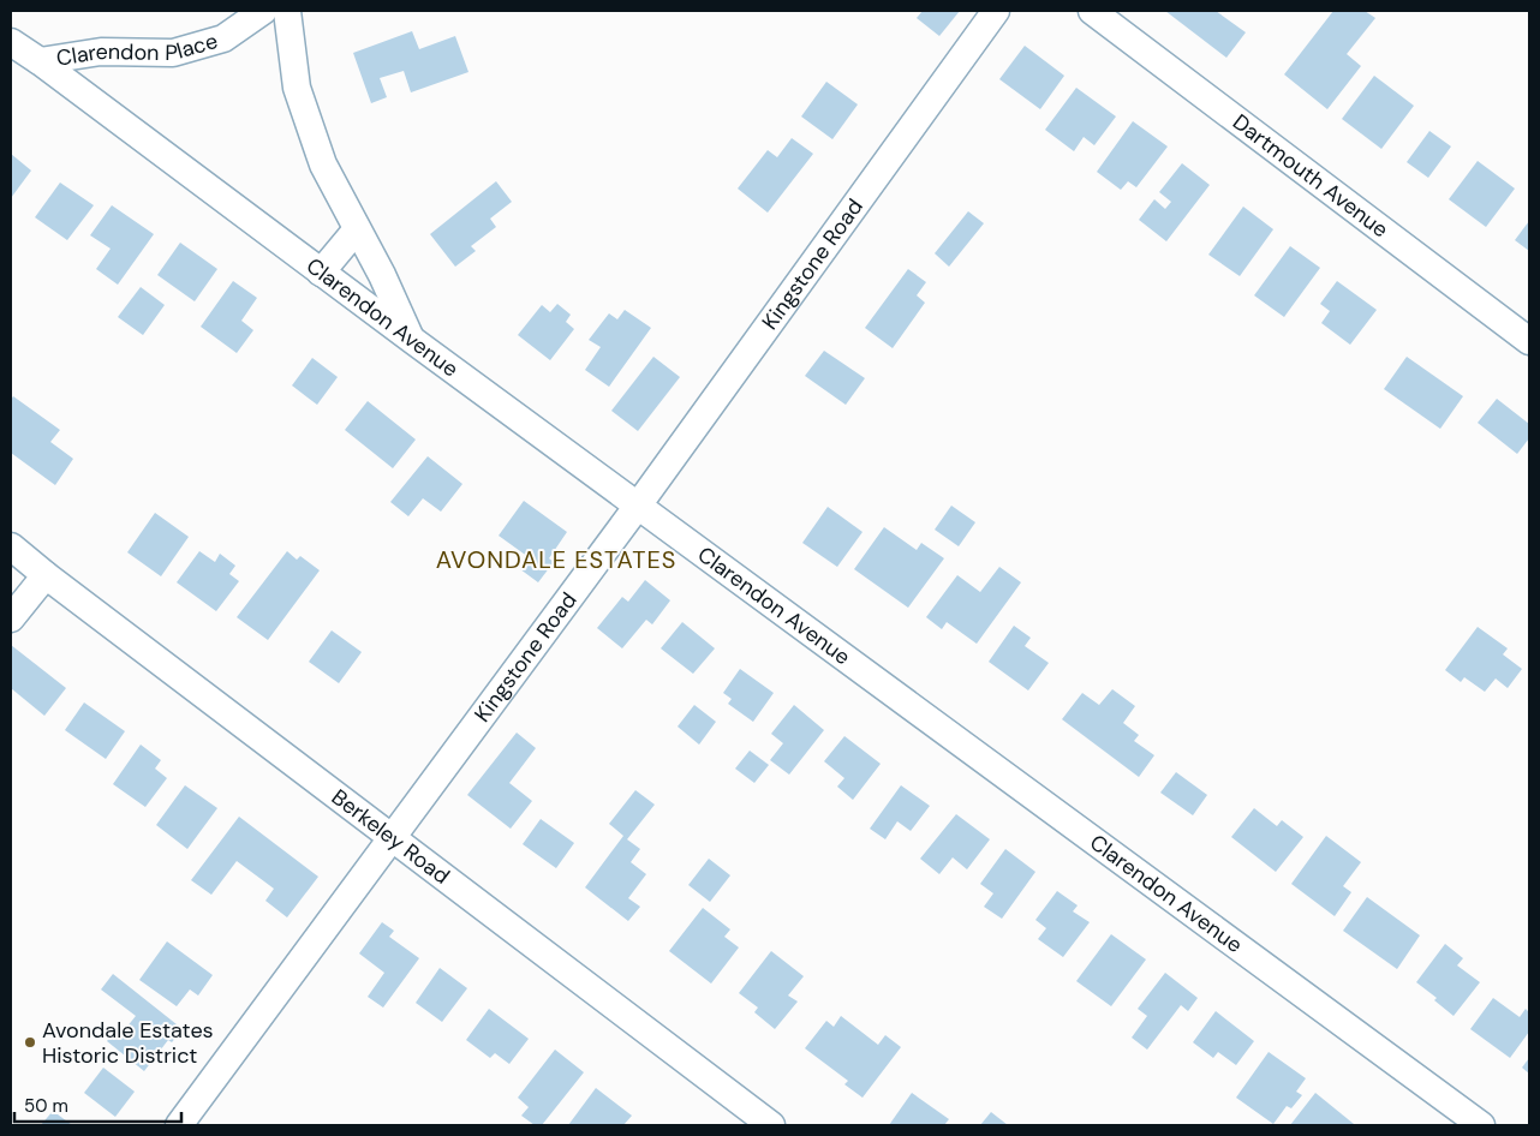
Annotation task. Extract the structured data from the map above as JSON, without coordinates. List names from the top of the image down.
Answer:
{
  "streets": {
    "street": [
      "Clarendon Place",
      "Dartmouth Avenue",
      "Kingstone Road",
      "Clarendon Avenue",
      "Berkeley Road"
    ]
  },
  "crossings": [
    ["Clarendon Place", "Clarendon Avenue"],
    ["Kingstone Road", "Clarendon Avenue"],
    ["Kingstone Road", "Berkeley Road"]
  ],
  "districts": ["AVONDALE ESTATES"],
  "places": ["Avondale Estates Historic District"],
  "scale_bar": "50 m"
}
